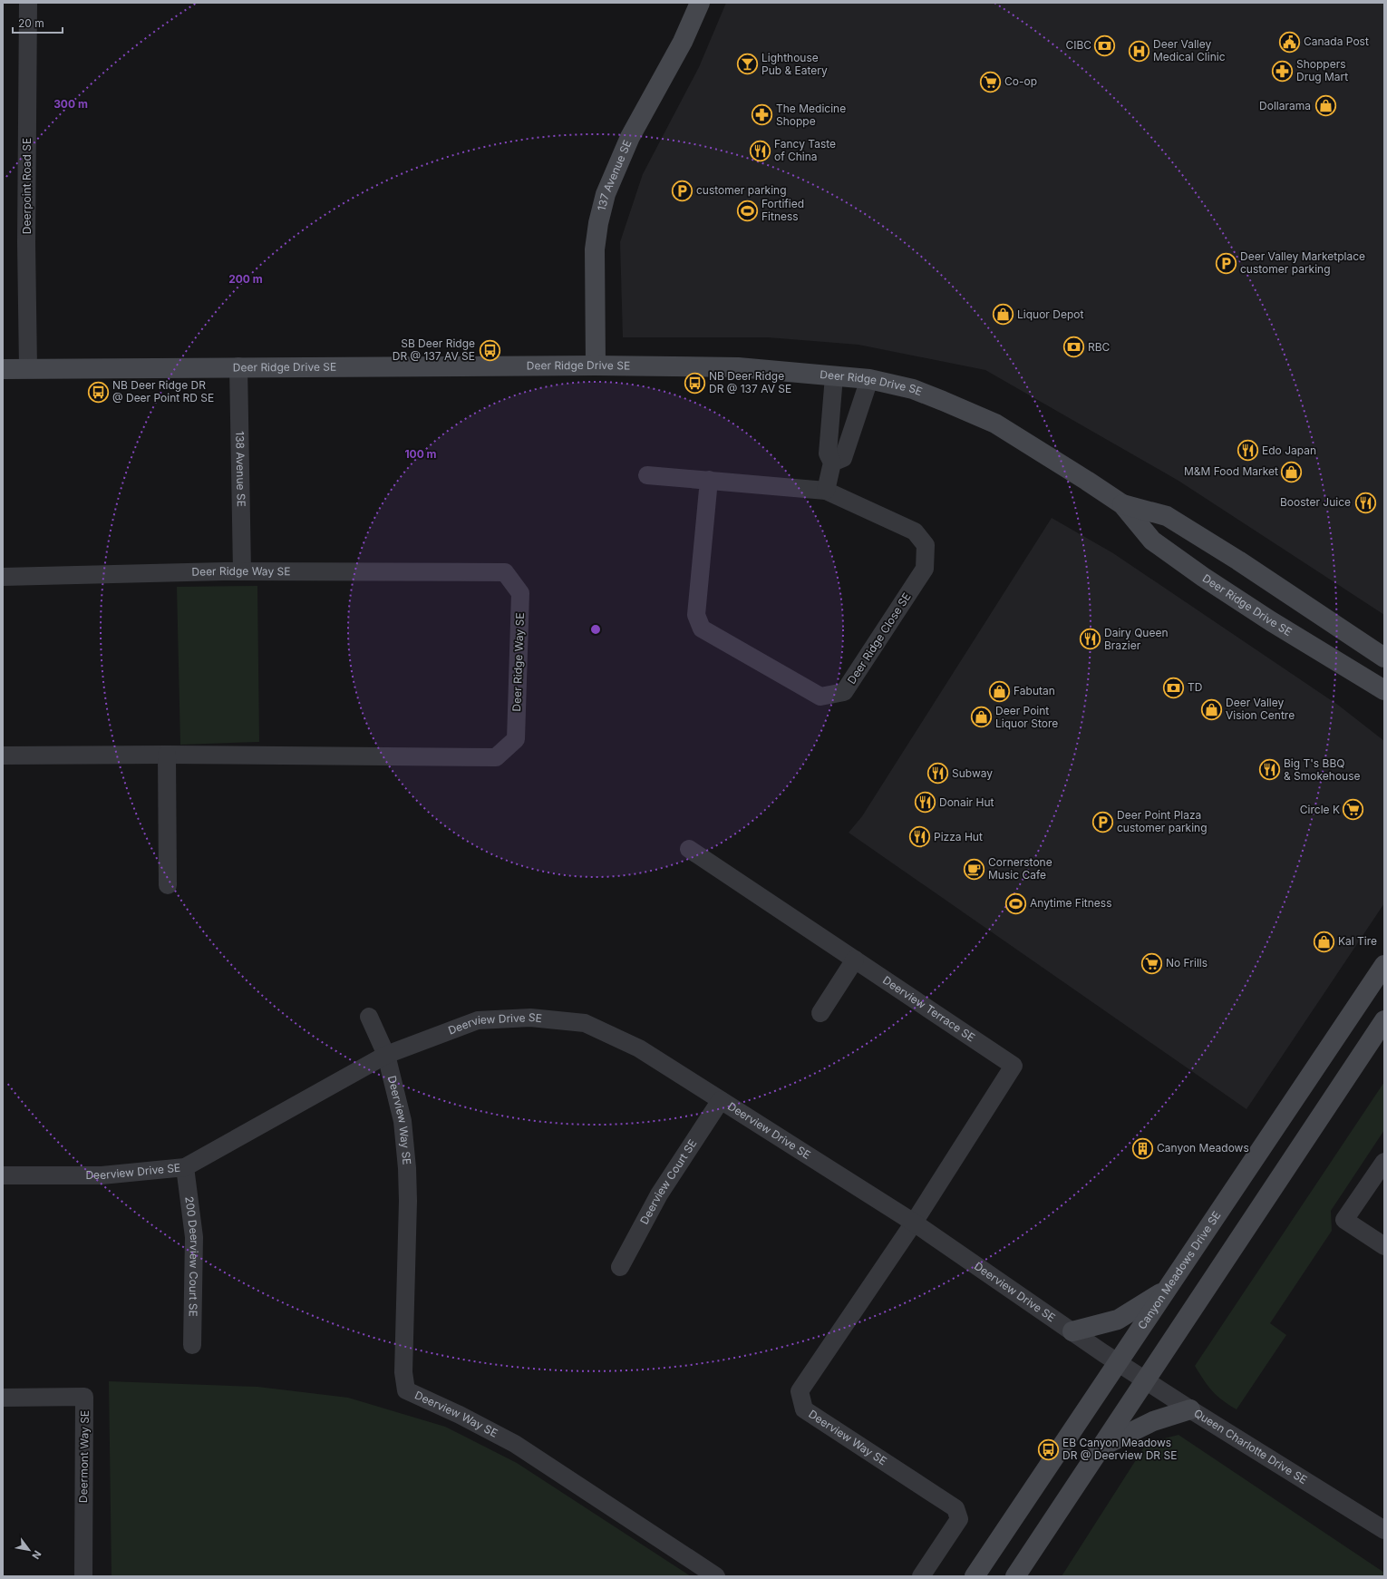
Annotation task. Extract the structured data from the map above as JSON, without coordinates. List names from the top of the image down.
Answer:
{
  "streets": {
    "street": [
      "137 Avenue SE",
      "Deerpoint Road SE",
      "Deer Ridge Drive SE",
      "138 Avenue SE",
      "Deer Ridge Way SE",
      "Deer Ridge Close SE",
      "Deerview Terrace SE",
      "Deerview Drive SE",
      "Deerview Way SE",
      "Deerview Court SE",
      "200 Deerview Court SE",
      "Canyon Meadows Drive SE",
      "Queen Charlotte Drive SE",
      "Deermont Way SE"
    ]
  },
  "crossings": [
    ["137 Avenue SE", "Deer Ridge Drive SE"],
    ["Deerpoint Road SE", "Deer Ridge Drive SE"],
    ["Deer Ridge Drive SE", "138 Avenue SE"],
    ["138 Avenue SE", "Deer Ridge Way SE"],
    ["Deerview Terrace SE", "Deerview Drive SE"],
    ["Deerview Terrace SE", "Deerview Way SE"],
    ["Deerview Drive SE", "Deerview Way SE"],
    ["Deerview Drive SE", "Deerview Court SE"],
    ["Deerview Drive SE", "200 Deerview Court SE"],
    ["Deerview Drive SE", "Canyon Meadows Drive SE"],
    ["Deerview Drive SE", "Queen Charlotte Drive SE"],
    ["Canyon Meadows Drive SE", "Queen Charlotte Drive SE"]
  ],
  "places": {
    "public building": ["Canada Post"],
    "bank": ["CIBC", "RBC", "TD"],
    "hospital": ["Deer Valley Medical Clinic"],
    "bar": ["Lighthouse Pub & Eatery"],
    "pharmacy": ["Shoppers Drug Mart", "The Medicine Shoppe"],
    "supermarket": ["Co-op", "Circle K", "No Frills"],
    "shop": [
      "Dollarama",
      "Liquor Depot",
      "M&M Food Market",
      "Fabutan",
      "Deer Valley Vision Centre",
      "Deer Point Liquor Store",
      "Kal Tire"
    ],
    "restaurant": [
      "Fancy Taste of China",
      "Edo Japan",
      "Booster Juice",
      "Dairy Queen Brazier",
      "Big T's BBQ & Smokehouse",
      "Subway",
      "Donair Hut",
      "Pizza Hut"
    ],
    "parking": ["customer parking", "Deer Valley Marketplace customer parking", "Deer Point Plaza customer parking"],
    "sports": ["Fortified Fitness", "Anytime Fitness"],
    "bus stop": [
      "SB Deer Ridge DR @ 137 AV SE",
      "NB Deer Ridge DR @ 137 AV SE",
      "NB Deer Ridge DR @ Deer Point RD SE",
      "EB Canyon Meadows DR @ Deerview DR SE"
    ],
    "cafe": ["Cornerstone Music Cafe"],
    "building": ["Canyon Meadows"]
  },
  "scale_bar": "20 m",
  "north": "bottom right",
  "rings": ["300 m", "200 m", "100 m"]
}
